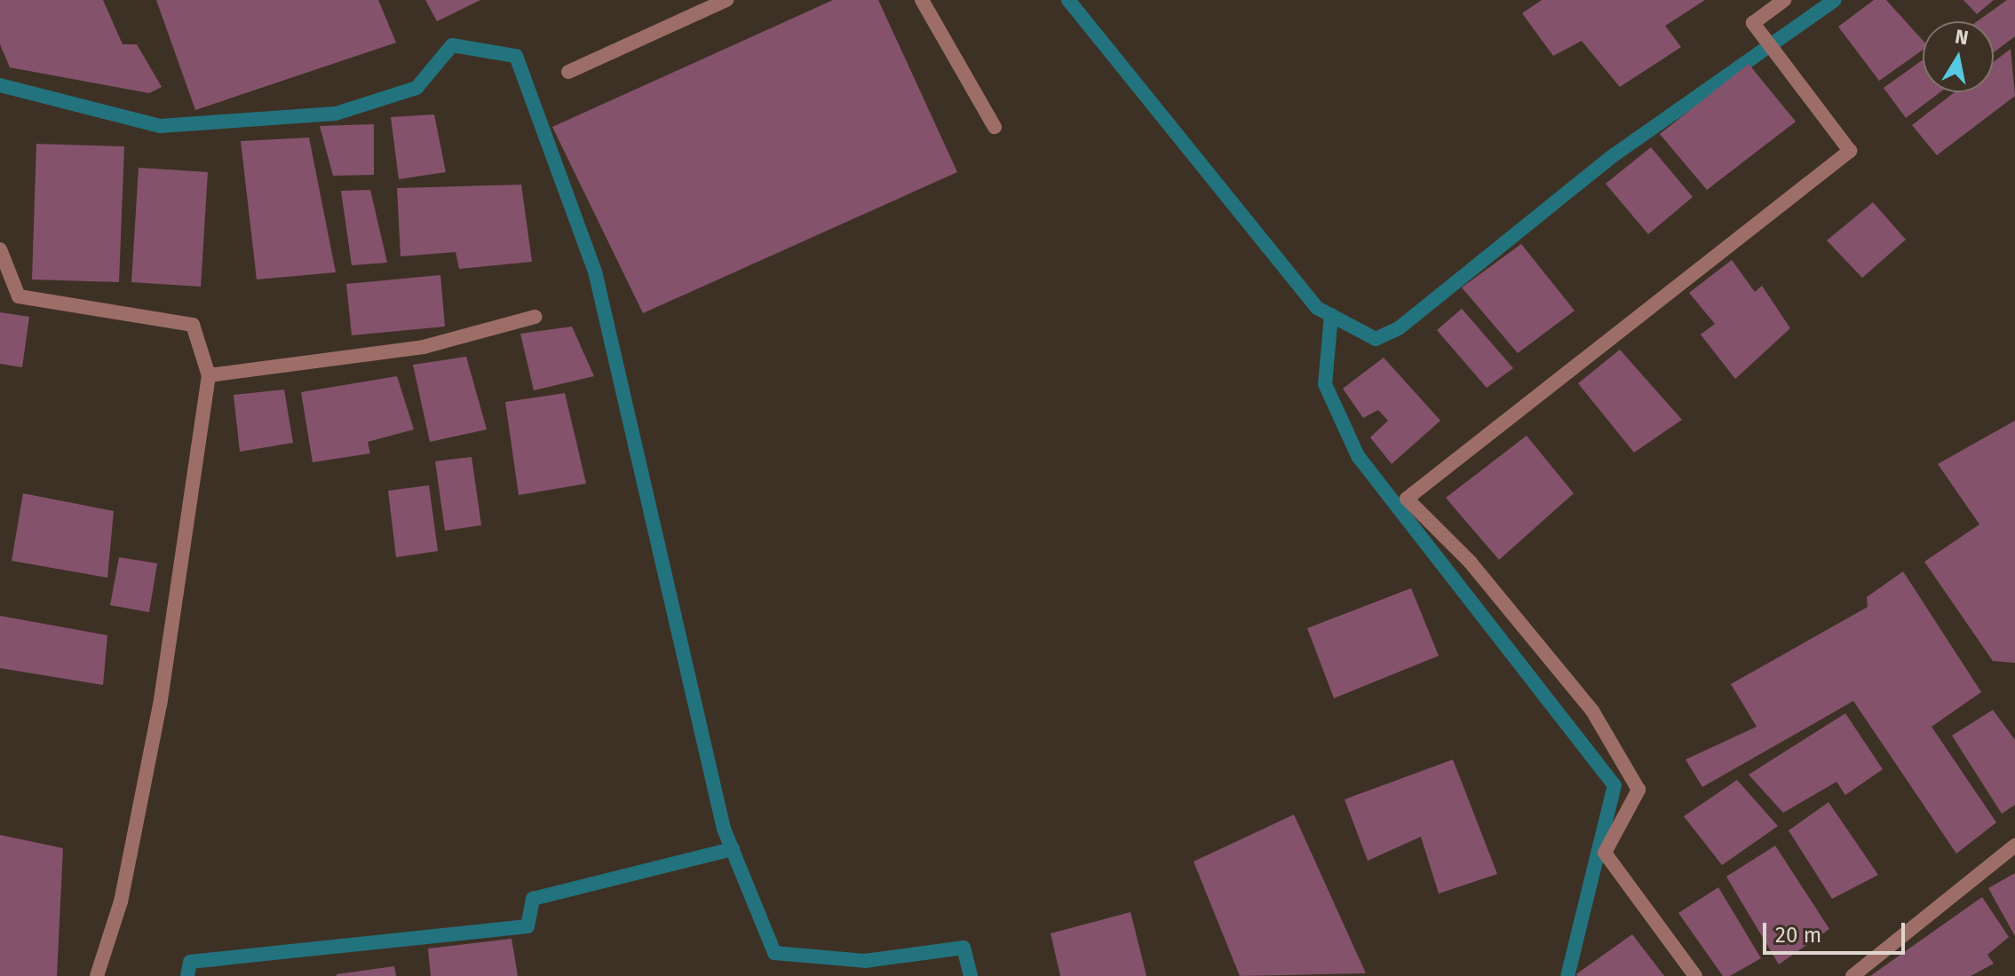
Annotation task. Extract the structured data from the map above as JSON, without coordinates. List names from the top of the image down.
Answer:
{
  "scale_bar": "20 m",
  "north": "top"
}
